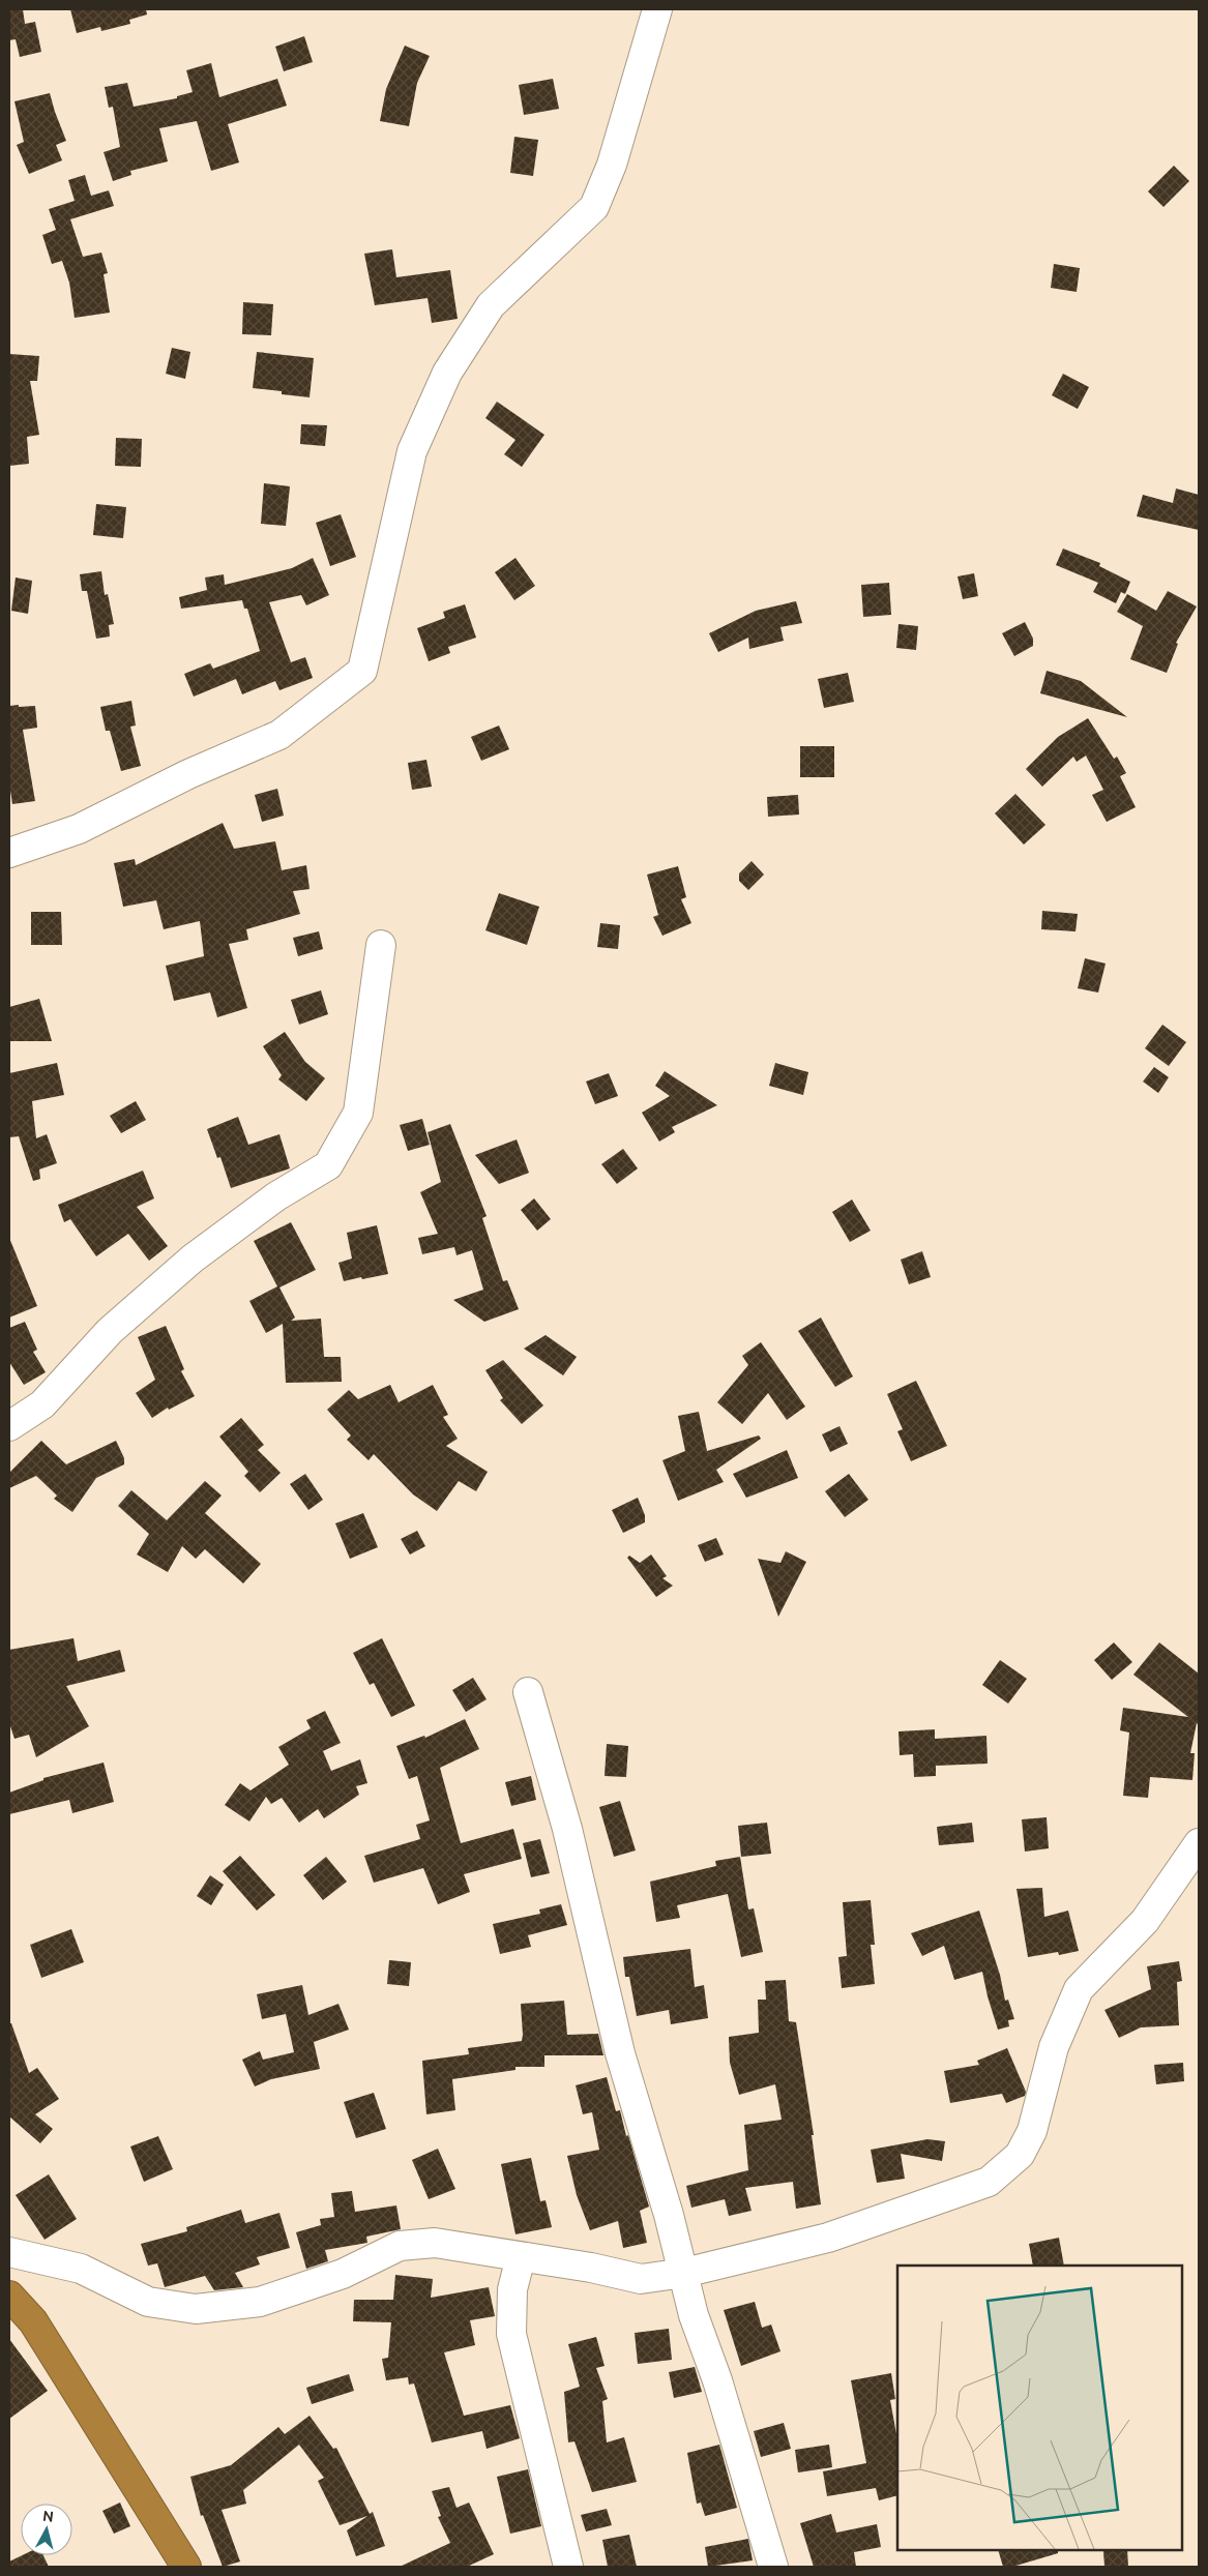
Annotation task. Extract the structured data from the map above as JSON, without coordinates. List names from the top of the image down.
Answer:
{
  "north": "top"
}
